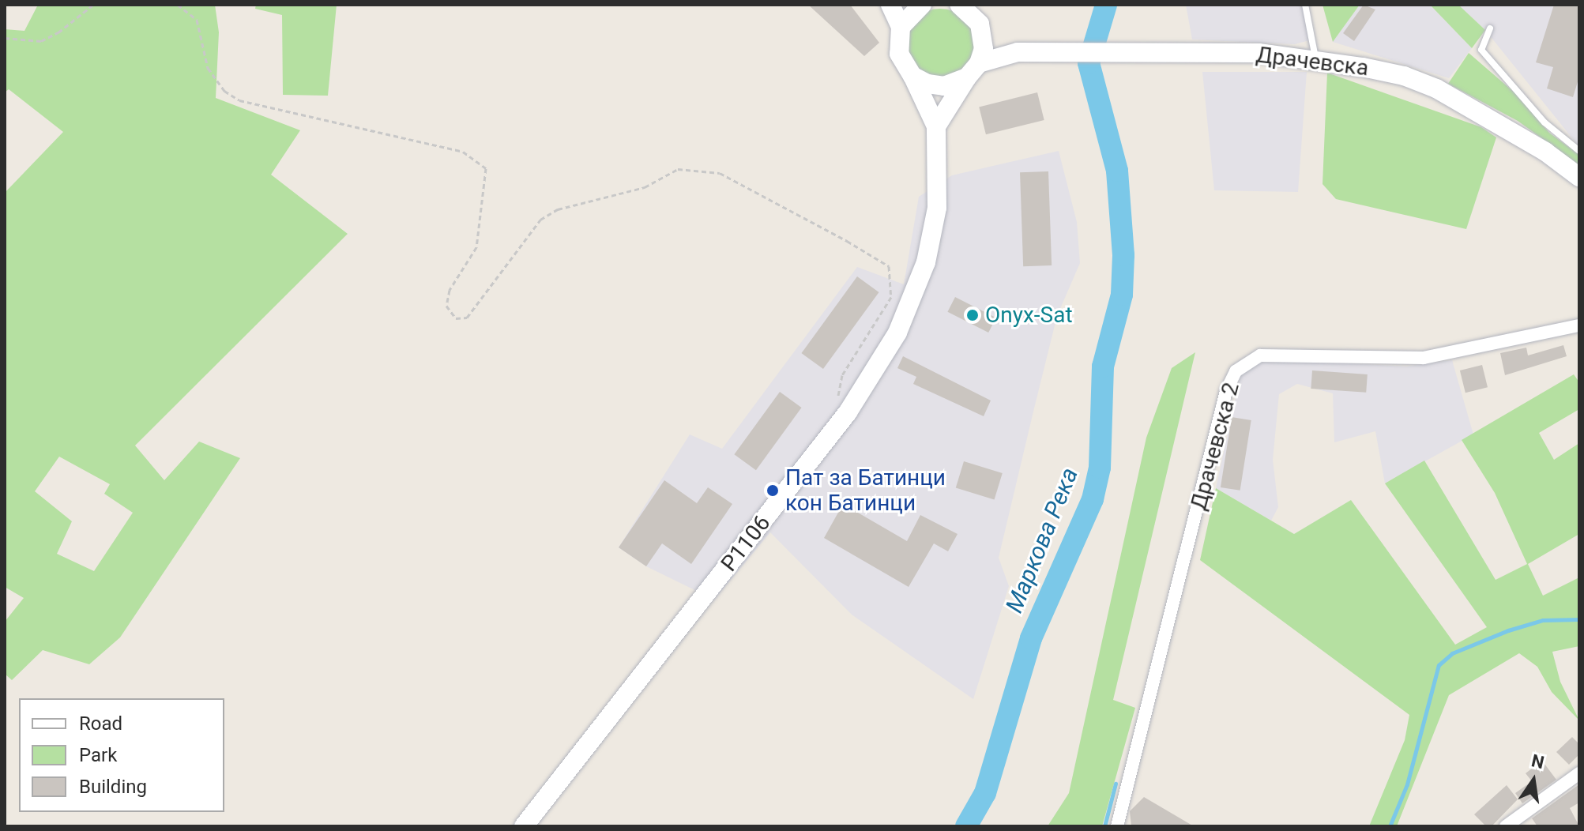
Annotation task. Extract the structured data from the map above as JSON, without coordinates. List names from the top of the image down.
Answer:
{
  "streets": {
    "main road": ["Драчевска", "P1106"],
    "street": ["Драчевска 2"]
  },
  "water": ["Маркова Река"],
  "places": ["Onyx-Sat", "Пат за Батинци кон Батинци"],
  "legend": ["Road", "Park", "Building"],
  "north": "top"
}
